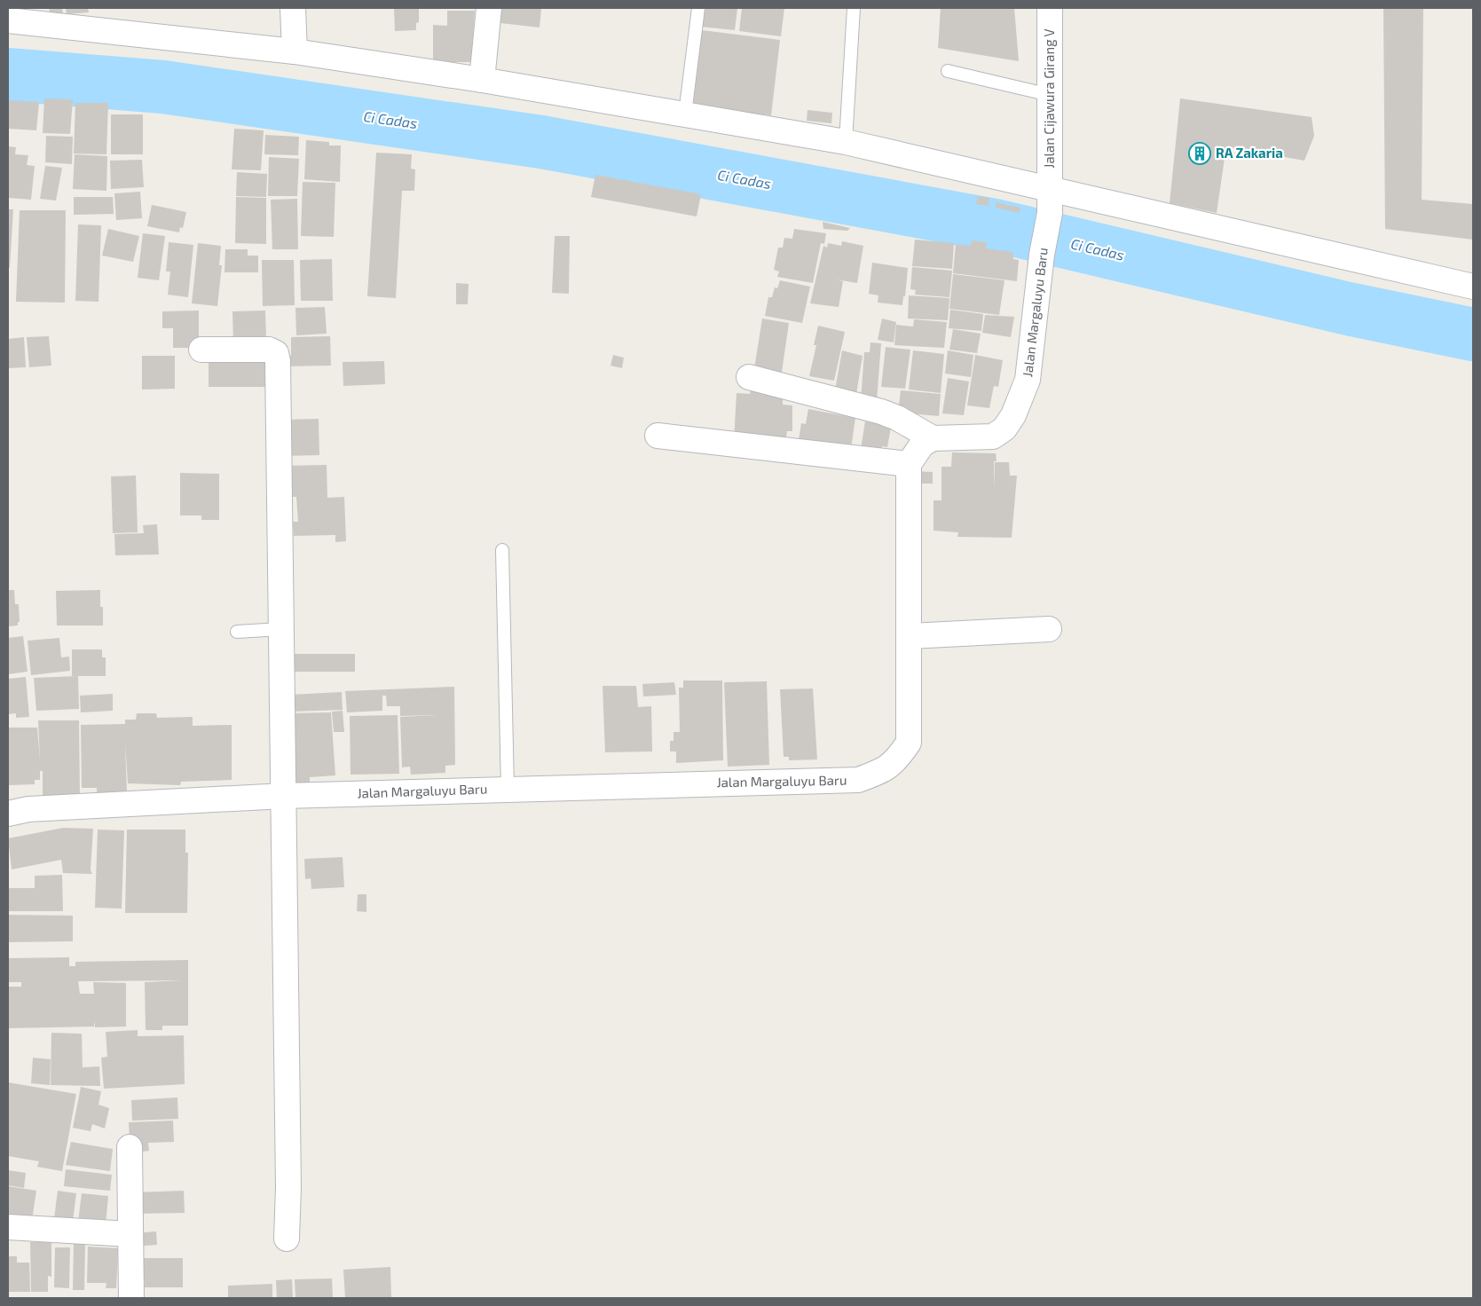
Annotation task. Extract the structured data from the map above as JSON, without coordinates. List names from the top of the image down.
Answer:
{
  "streets": {
    "street": ["Jalan Cijawura Girang V", "Jalan Margaluyu Baru"]
  },
  "crossings": [
    ["Jalan Cijawura Girang V", "Jalan Margaluyu Baru"]
  ],
  "water": ["Ci Cadas"],
  "places": {
    "building": ["RA Zakaria"]
  }
}
